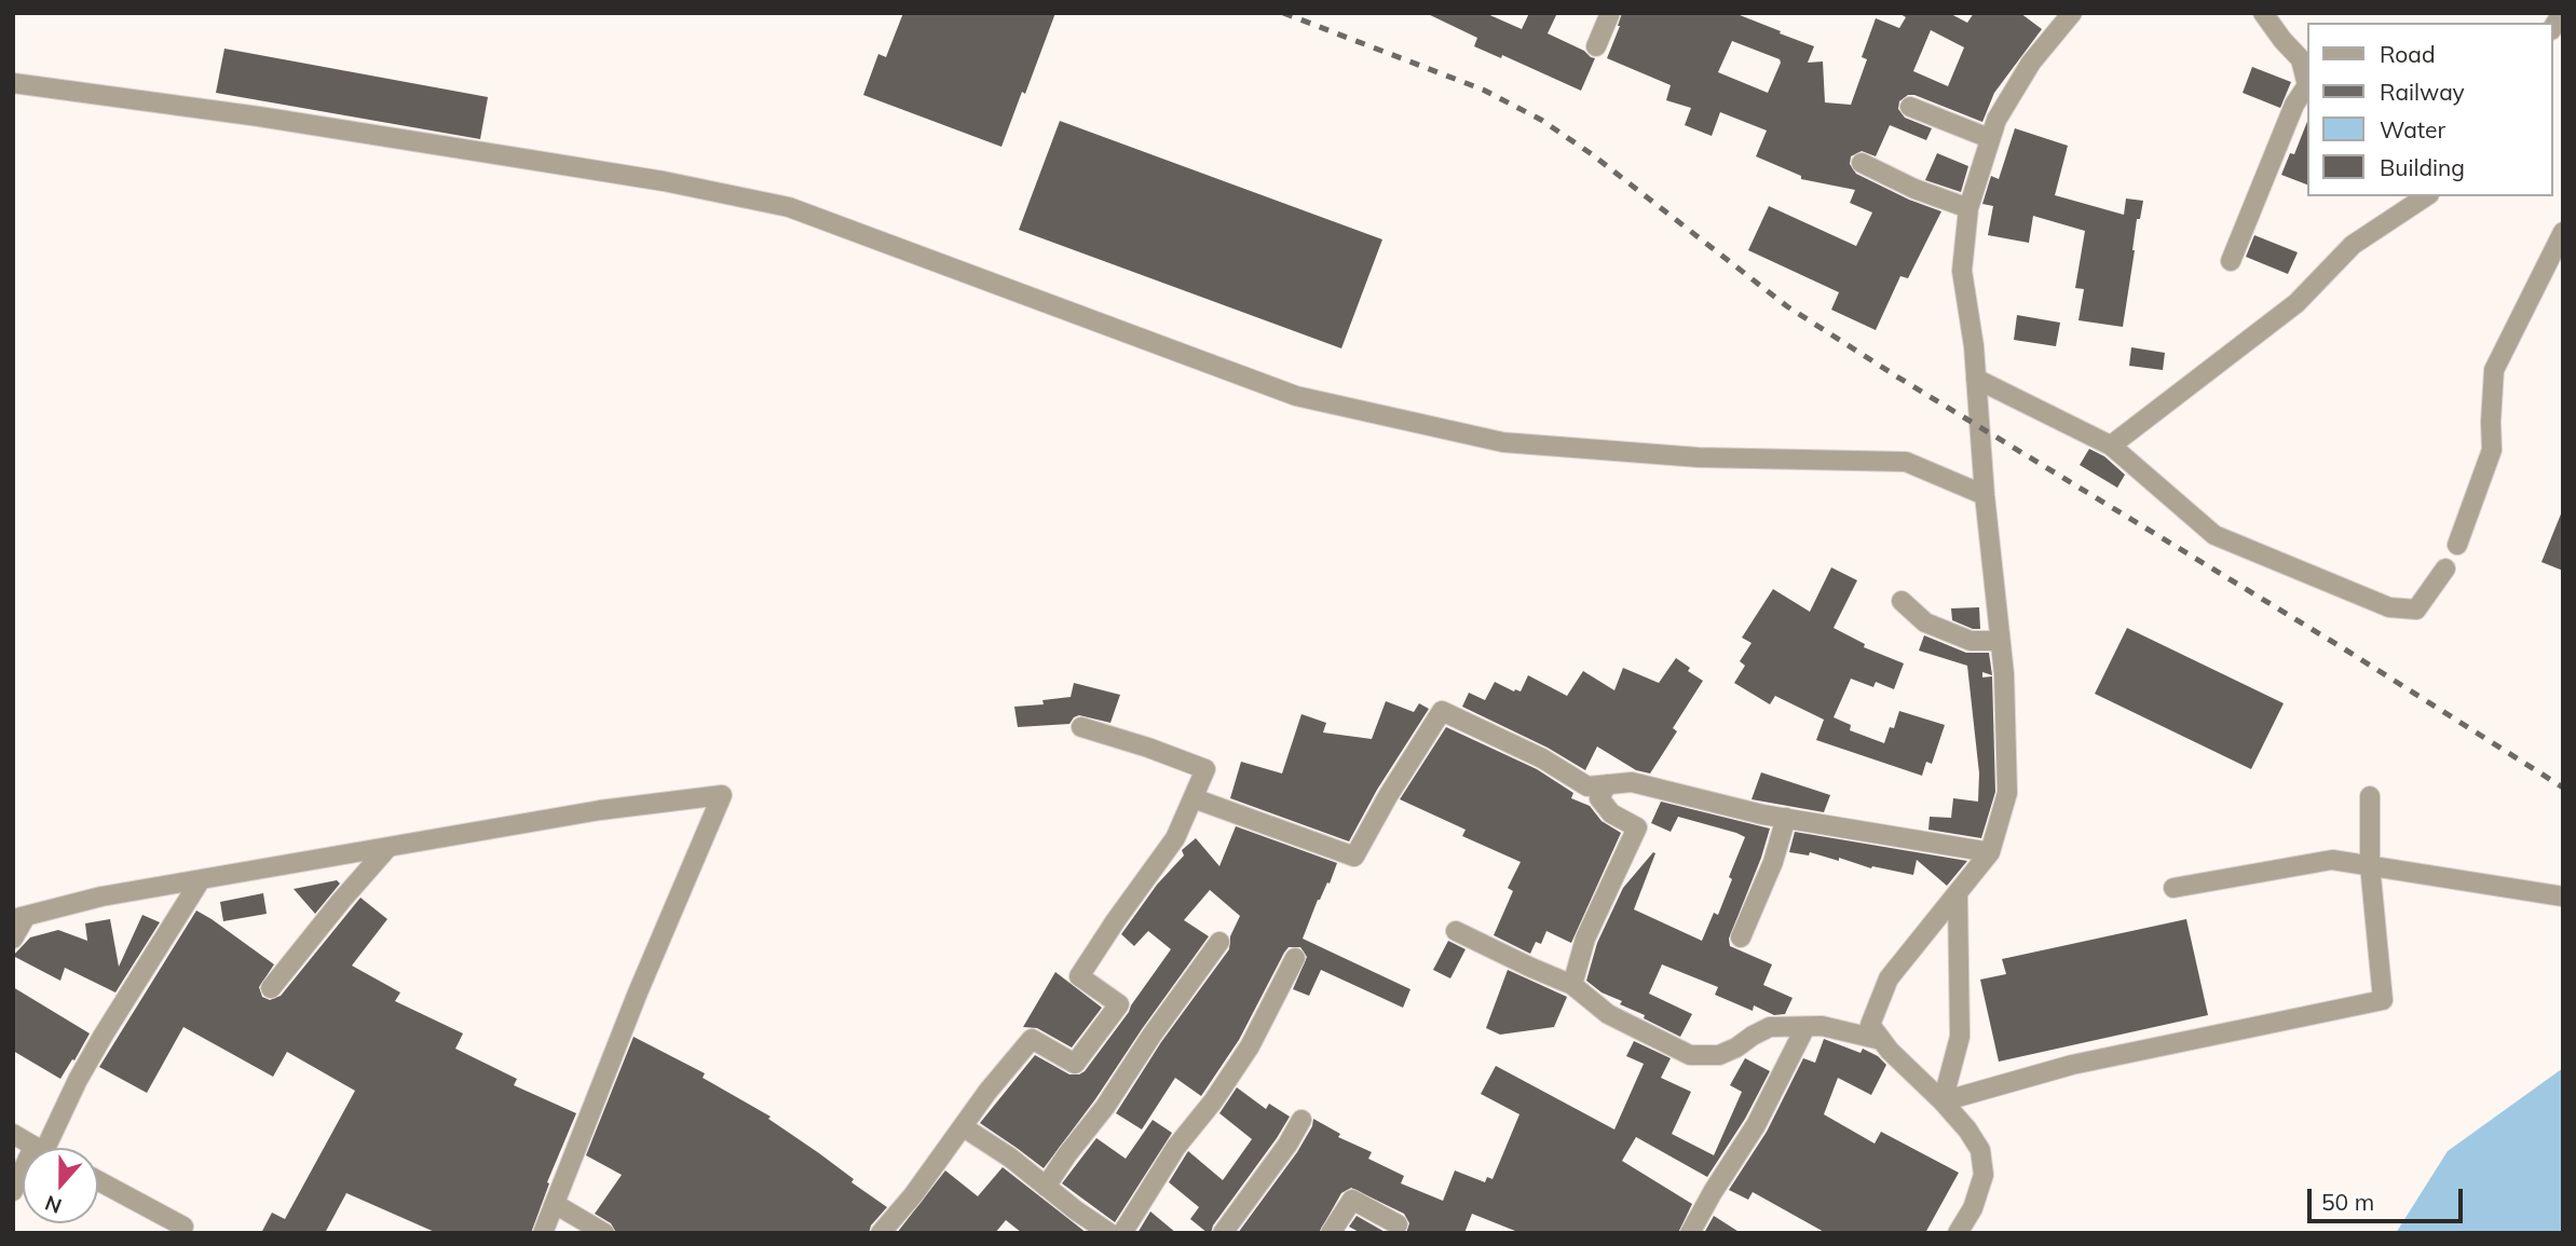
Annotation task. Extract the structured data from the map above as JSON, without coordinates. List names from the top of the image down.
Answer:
{
  "legend": [
    "Road",
    "Railway",
    "Water",
    "Building"
  ],
  "scale_bar": "50 m",
  "north": "bottom"
}
